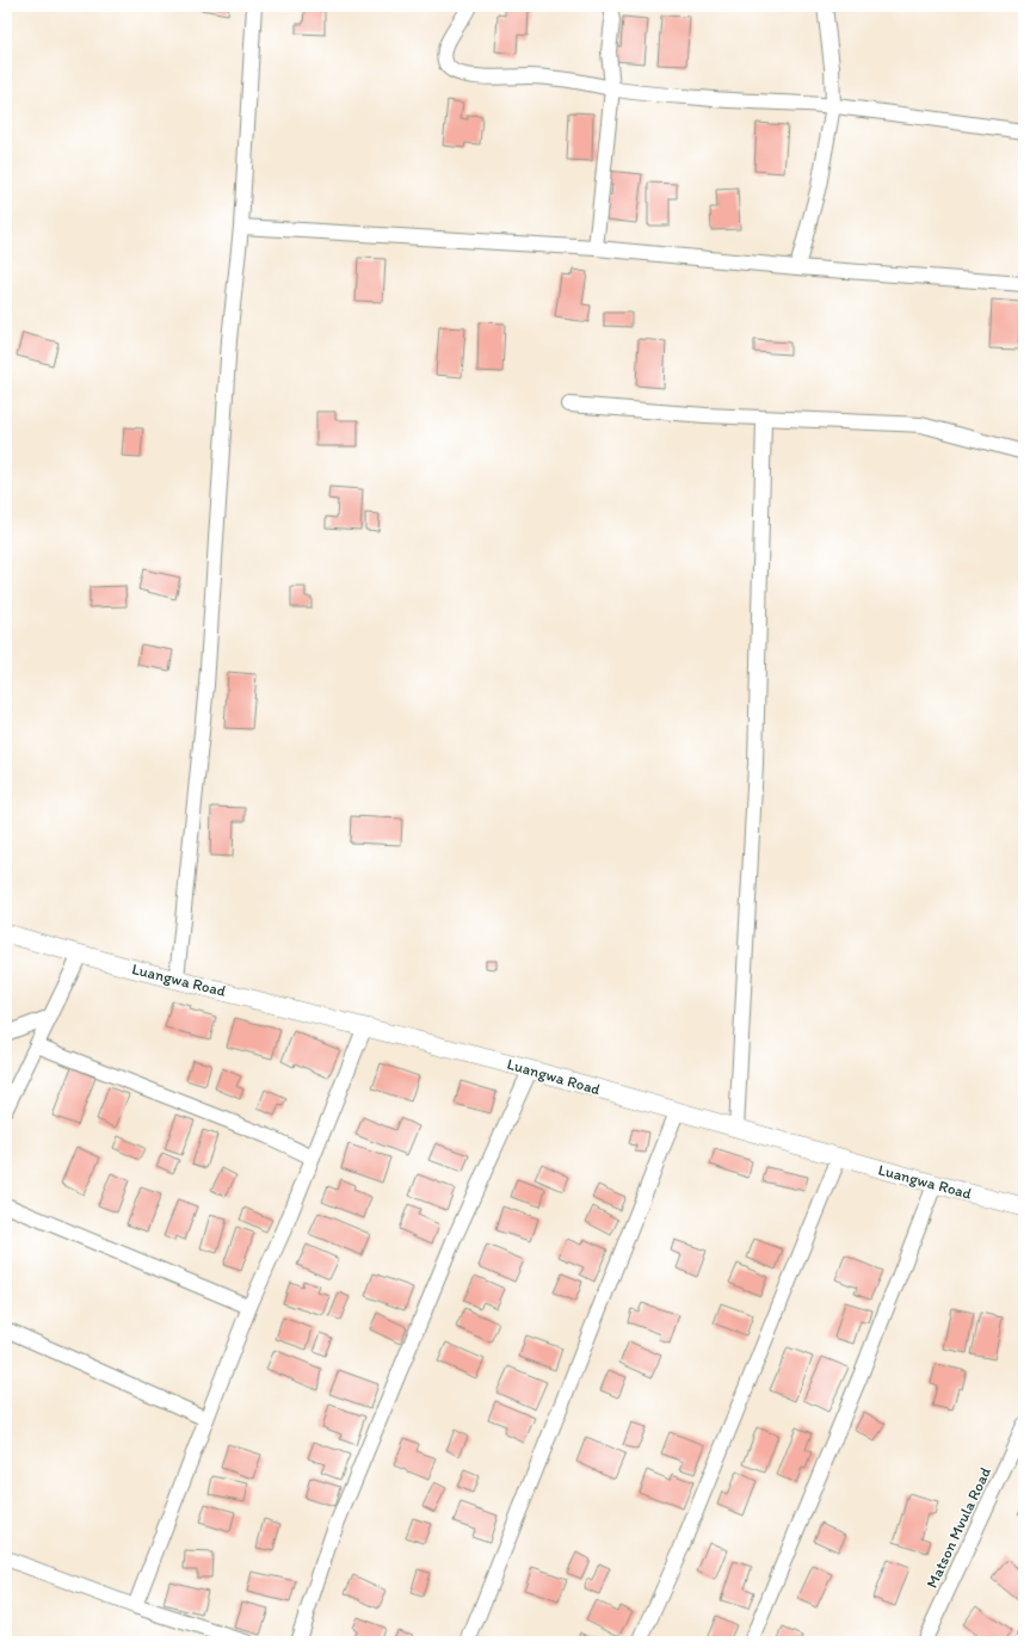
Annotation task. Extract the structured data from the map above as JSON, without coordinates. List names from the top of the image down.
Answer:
{
  "streets": {
    "street": ["Luangwa Road", "Matson Mvula Road"]
  }
}
